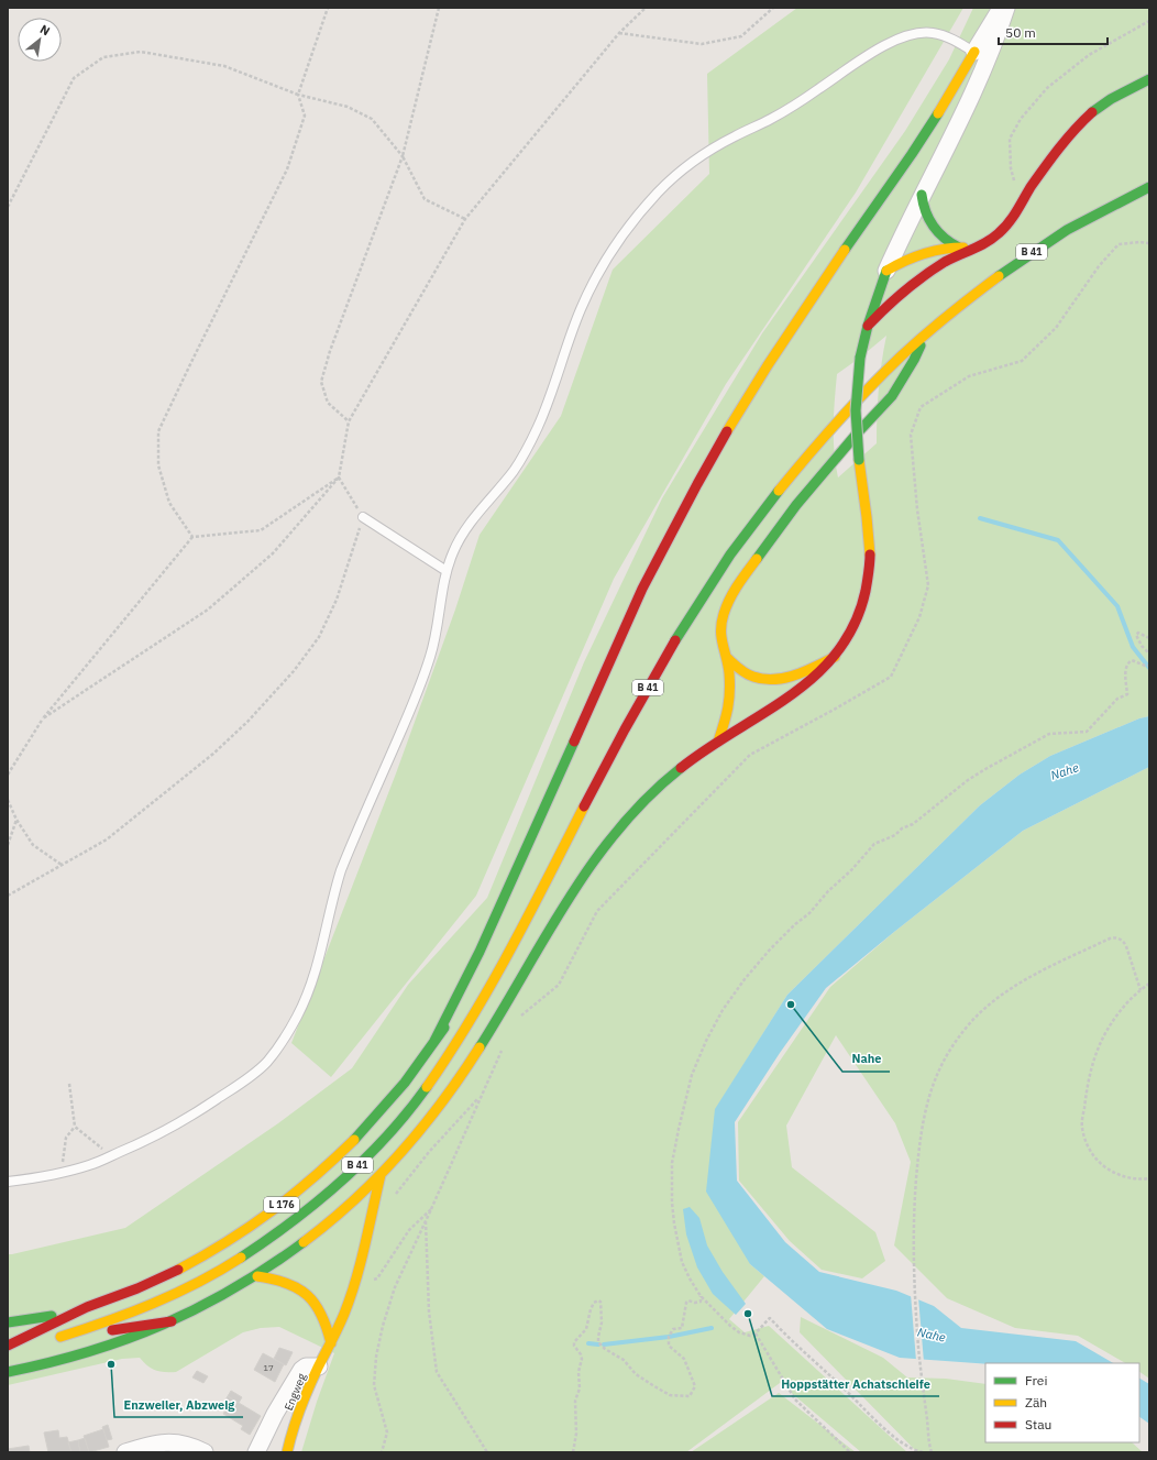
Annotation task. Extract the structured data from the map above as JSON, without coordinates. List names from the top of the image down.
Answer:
{
  "streets": {
    "main road": ["B 41", "L 176", "Engweg"]
  },
  "water": ["Nahe"],
  "places": ["Nahe", "Hoppstätter Achatschleife", "Enzweiler, Abzweig"],
  "house_numbers": ["17"],
  "legend": ["Frei", "Zäh", "Stau"],
  "scale_bar": "50 m",
  "north": "top right"
}
